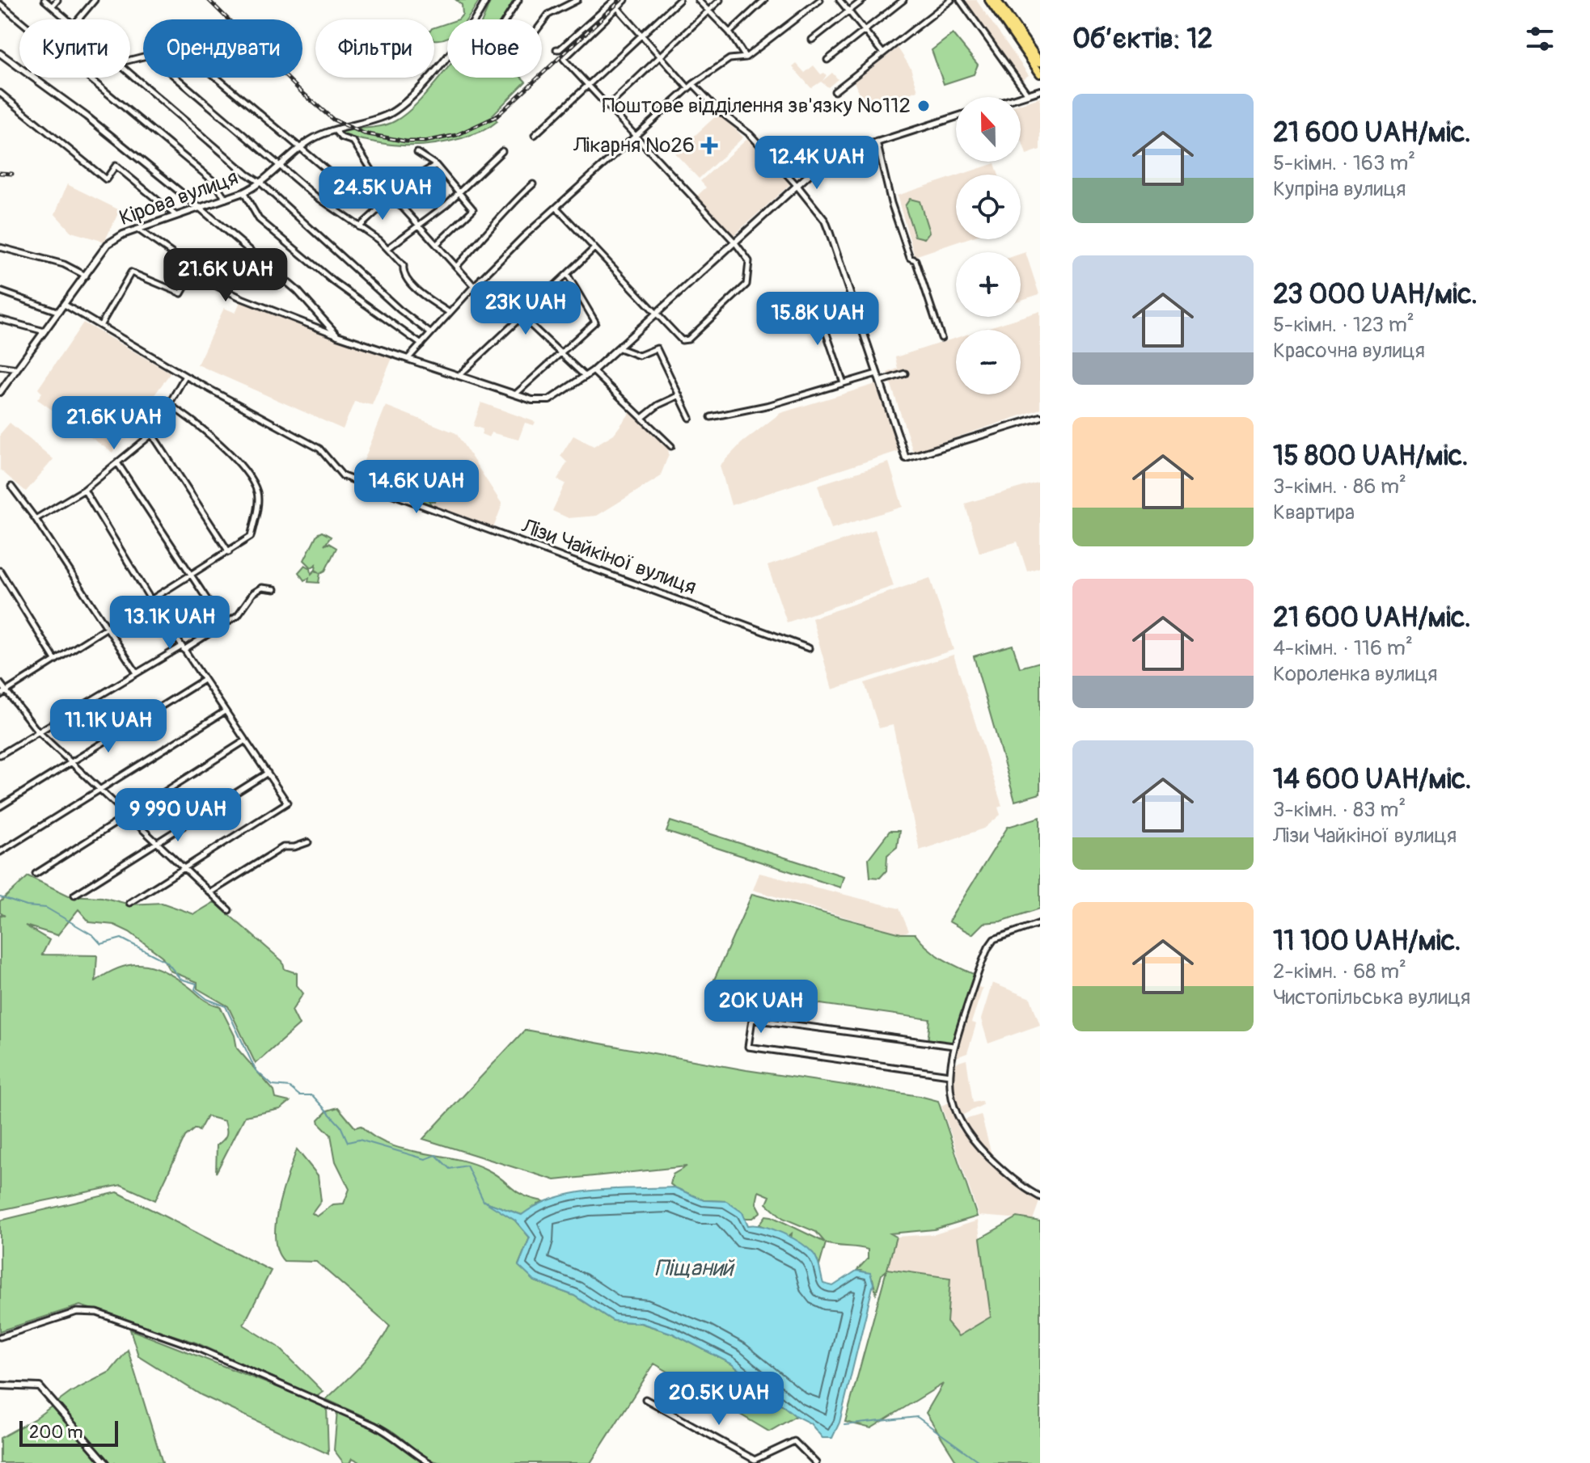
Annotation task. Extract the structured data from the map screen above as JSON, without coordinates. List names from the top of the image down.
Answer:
{
  "streets": {
    "main road": ["Кірова вулиця"],
    "street": ["Лізи Чайкіної вулиця"]
  },
  "crossings": [
    ["Кірова вулиця", "Лізи Чайкіної вулиця"]
  ],
  "water": ["Піщаний"],
  "places": {
    "other": ["Поштове відділення зв'язку №112"],
    "health": ["Лікарня №26"]
  },
  "scale_bar": "200 m",
  "north": "top",
  "page": {
    "heading": "Об’єктів: 12",
    "chip": [
      "Купити",
      "Орендувати",
      "Фільтри",
      "Нове"
    ],
    "list": [
      {
        "name": "21 600 UAH/міс.",
        "note": "5-кімн. · 163 m² · Купріна вулиця"
      },
      {
        "name": "23 000 UAH/міс.",
        "note": "5-кімн. · 123 m² · Красочна вулиця"
      },
      {
        "name": "15 800 UAH/міс.",
        "note": "3-кімн. · 86 m² · Квартира"
      },
      {
        "name": "21 600 UAH/міс.",
        "note": "4-кімн. · 116 m² · Короленка вулиця"
      },
      {
        "name": "14 600 UAH/міс.",
        "note": "3-кімн. · 83 m² · Лізи Чайкіної вулиця"
      },
      {
        "name": "11 100 UAH/міс.",
        "note": "2-кімн. · 68 m² · Чистопільська вулиця"
      }
    ],
    "map_buttons": ["+", "−"],
    "price": [
      "12.4K UAH",
      "24.5K UAH",
      "21.6K UAH",
      "23K UAH",
      "15.8K UAH",
      "21.6K UAH",
      "14.6K UAH",
      "13.1K UAH",
      "11.1K UAH",
      "9 990 UAH",
      "20K UAH",
      "20.5K UAH"
    ],
    "scale": "200 m"
  }
}
